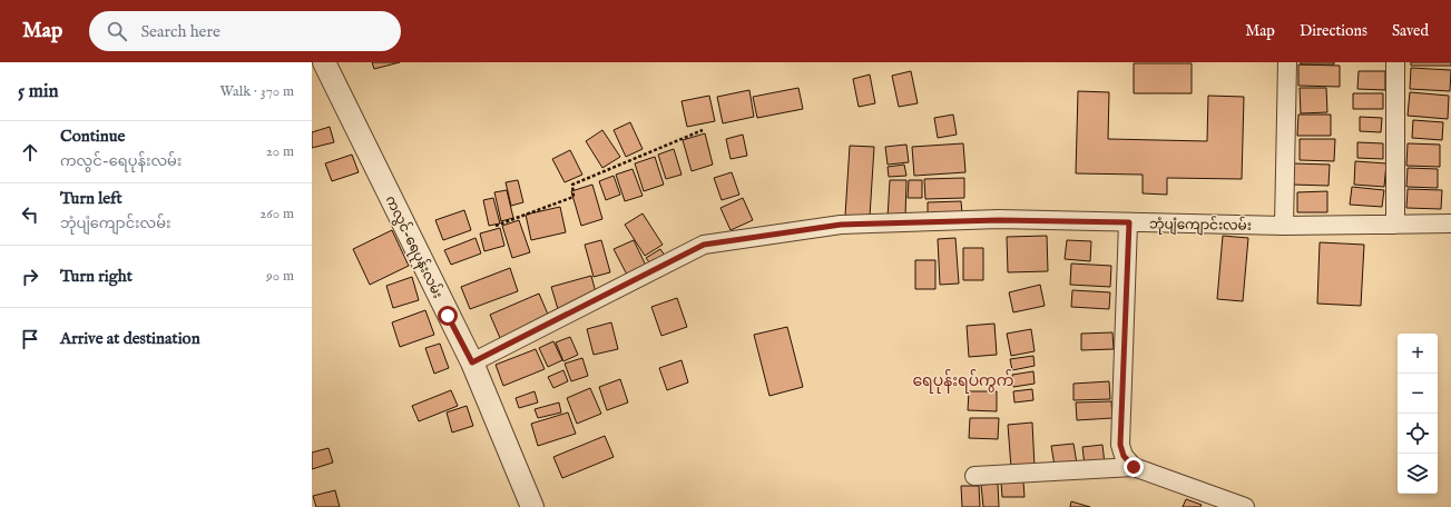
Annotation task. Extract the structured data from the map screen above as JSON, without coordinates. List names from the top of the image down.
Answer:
{
  "streets": {
    "street": ["ဘုံပျံကျောင်းလမ်း", "ကလွင်-ရေပုန်းလမ်း"]
  },
  "crossings": [
    ["ဘုံပျံကျောင်းလမ်း", "ကလွင်-ရေပုန်းလမ်း"]
  ],
  "districts": ["ရေပုန်းရပ်ကွက်"],
  "page": {
    "header": "Map",
    "search": "Search here",
    "nav": ["Map", "Directions", "Saved"],
    "heading": ["5 min", "Walk · 370 m"],
    "list": [
      ["Continue", "ကလွင်-ရေပုန်းလမ်း", "20 m"],
      ["Turn left", "ဘုံပျံကျောင်းလမ်း", "260 m"],
      ["Turn right", "90 m"],
      "Arrive at destination"
    ],
    "map_buttons": ["+", "−"]
  }
}
